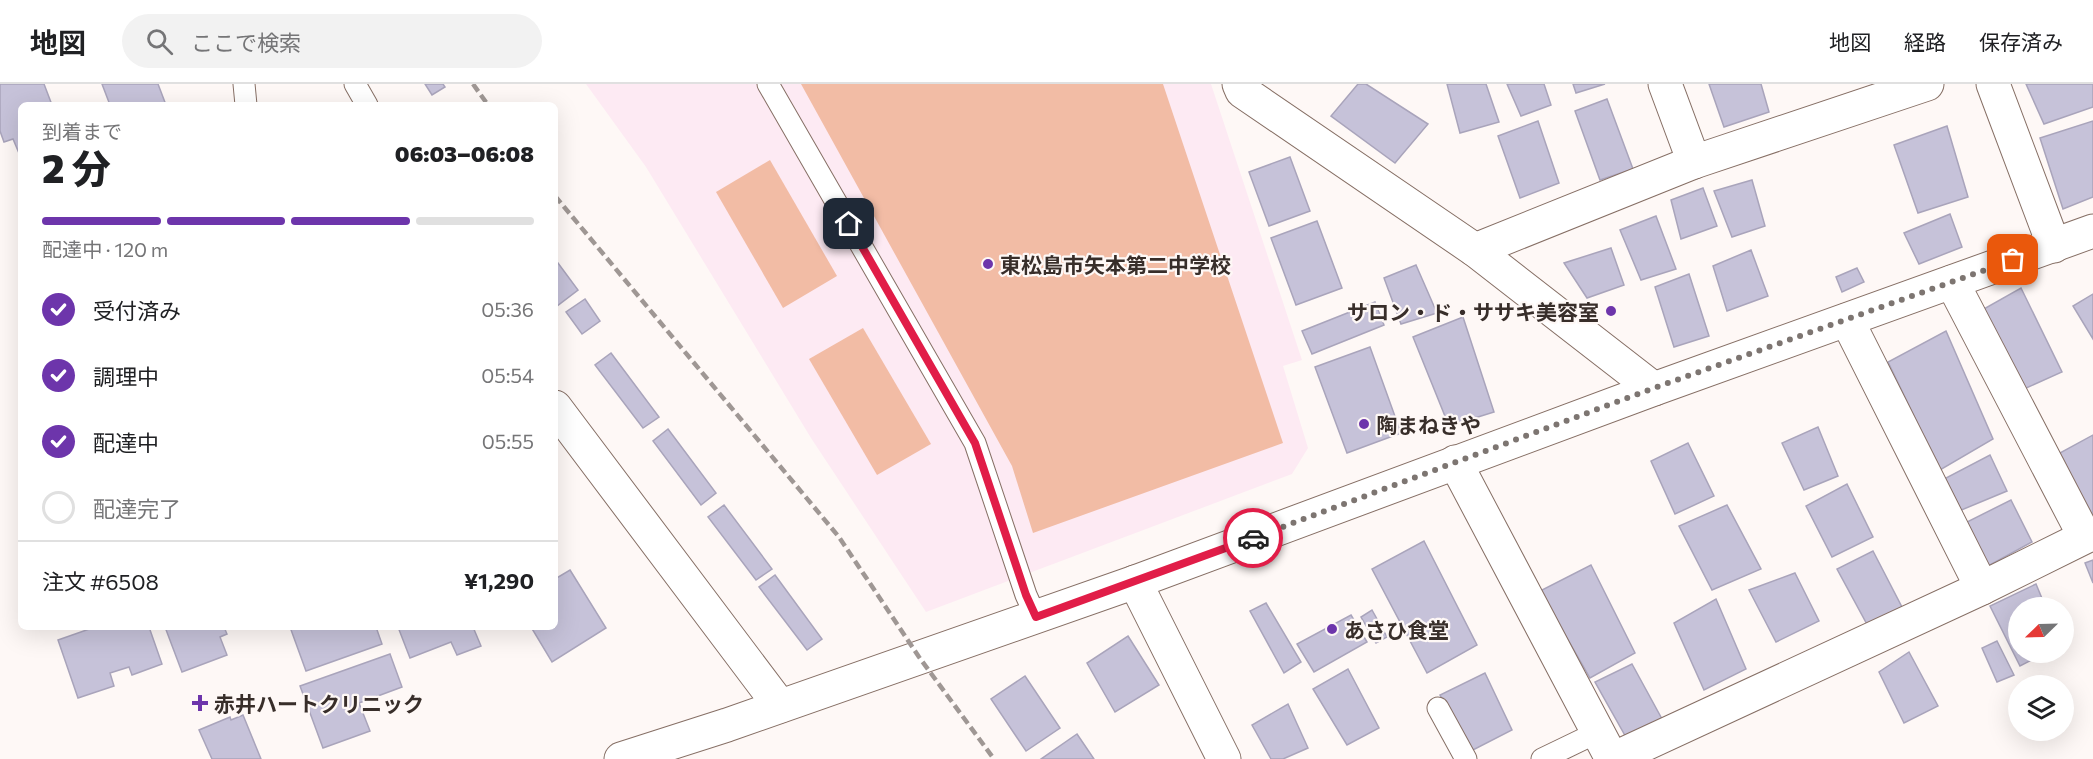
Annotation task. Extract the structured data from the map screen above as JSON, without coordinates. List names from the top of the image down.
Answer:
{
  "places": {
    "other": [
      "東松島市矢本第二中学校",
      "サロン・ド・ササキ美容室",
      "陶まねきや",
      "あさひ食堂"
    ],
    "health": ["赤井ハートクリニック"]
  },
  "north": "bottom left",
  "page": {
    "header": "地図",
    "search": "ここで検索",
    "nav": ["地図", "経路", "保存済み"],
    "heading": ["2 分", "到着まで", "06:03–06:08"],
    "panel": ["注文 #6508", "¥1,290"],
    "bar": "配達中 · 120 m",
    "list": [
      ["受付済み", "05:36"],
      ["調理中", "05:54"],
      ["配達中", "05:55"],
      "配達完了"
    ]
  }
}
